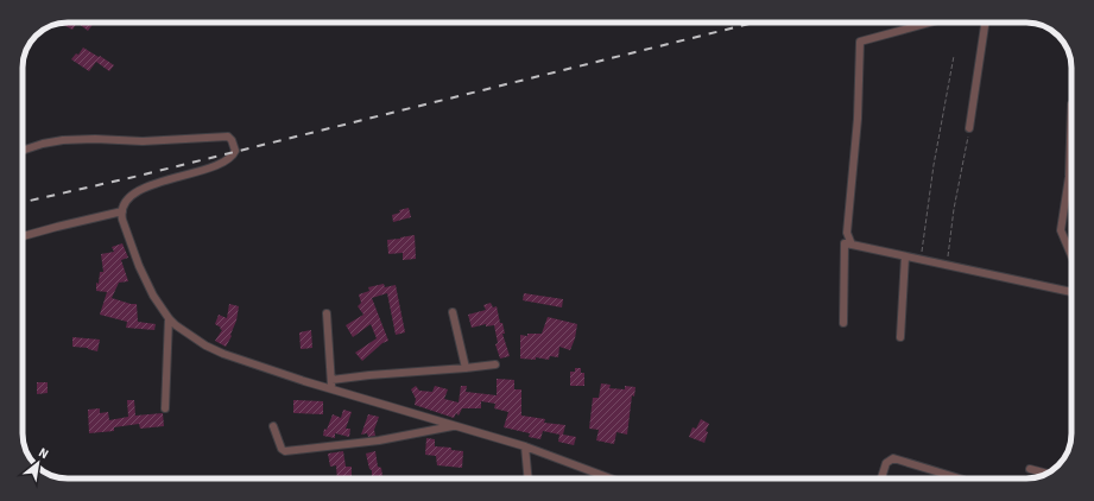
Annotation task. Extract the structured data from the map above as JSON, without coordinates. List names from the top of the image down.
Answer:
{
  "north": "top right"
}
